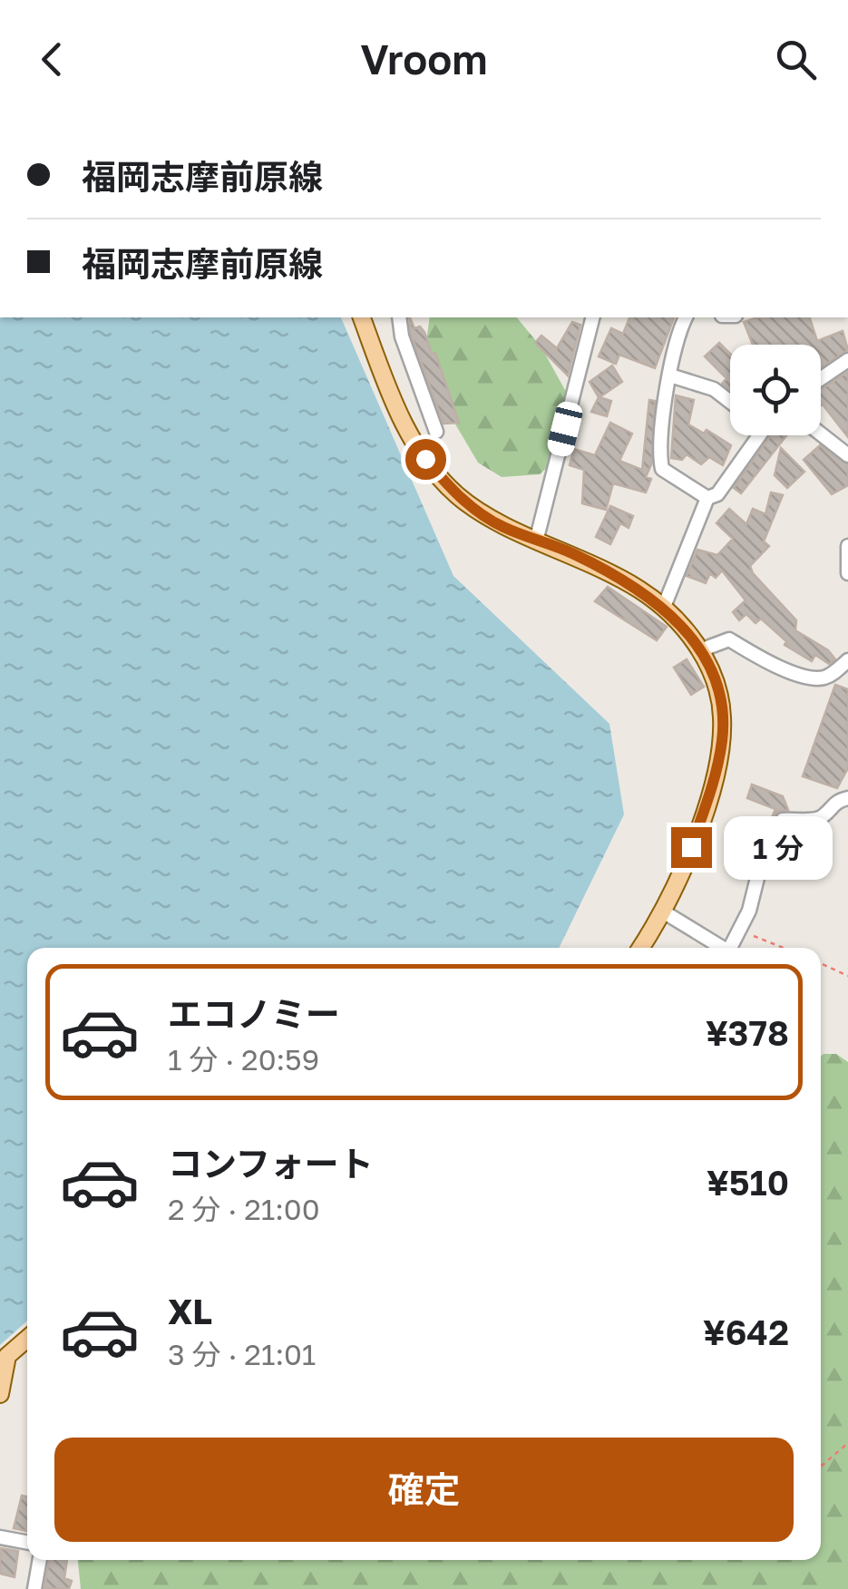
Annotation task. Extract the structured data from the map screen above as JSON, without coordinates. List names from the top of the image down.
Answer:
{
  "page": {
    "header": "Vroom",
    "banner": ["福岡志摩前原線", "福岡志摩前原線"],
    "bubble": "1 分",
    "list": [
      {
        "name": "エコノミー",
        "note": "1 分 · 20:59",
        "value": "¥378"
      },
      {
        "name": "コンフォート",
        "note": "2 分 · 21:00",
        "value": "¥510"
      },
      {
        "name": "XL",
        "note": "3 分 · 21:01",
        "value": "¥642"
      }
    ],
    "buttons": "確定"
  }
}
